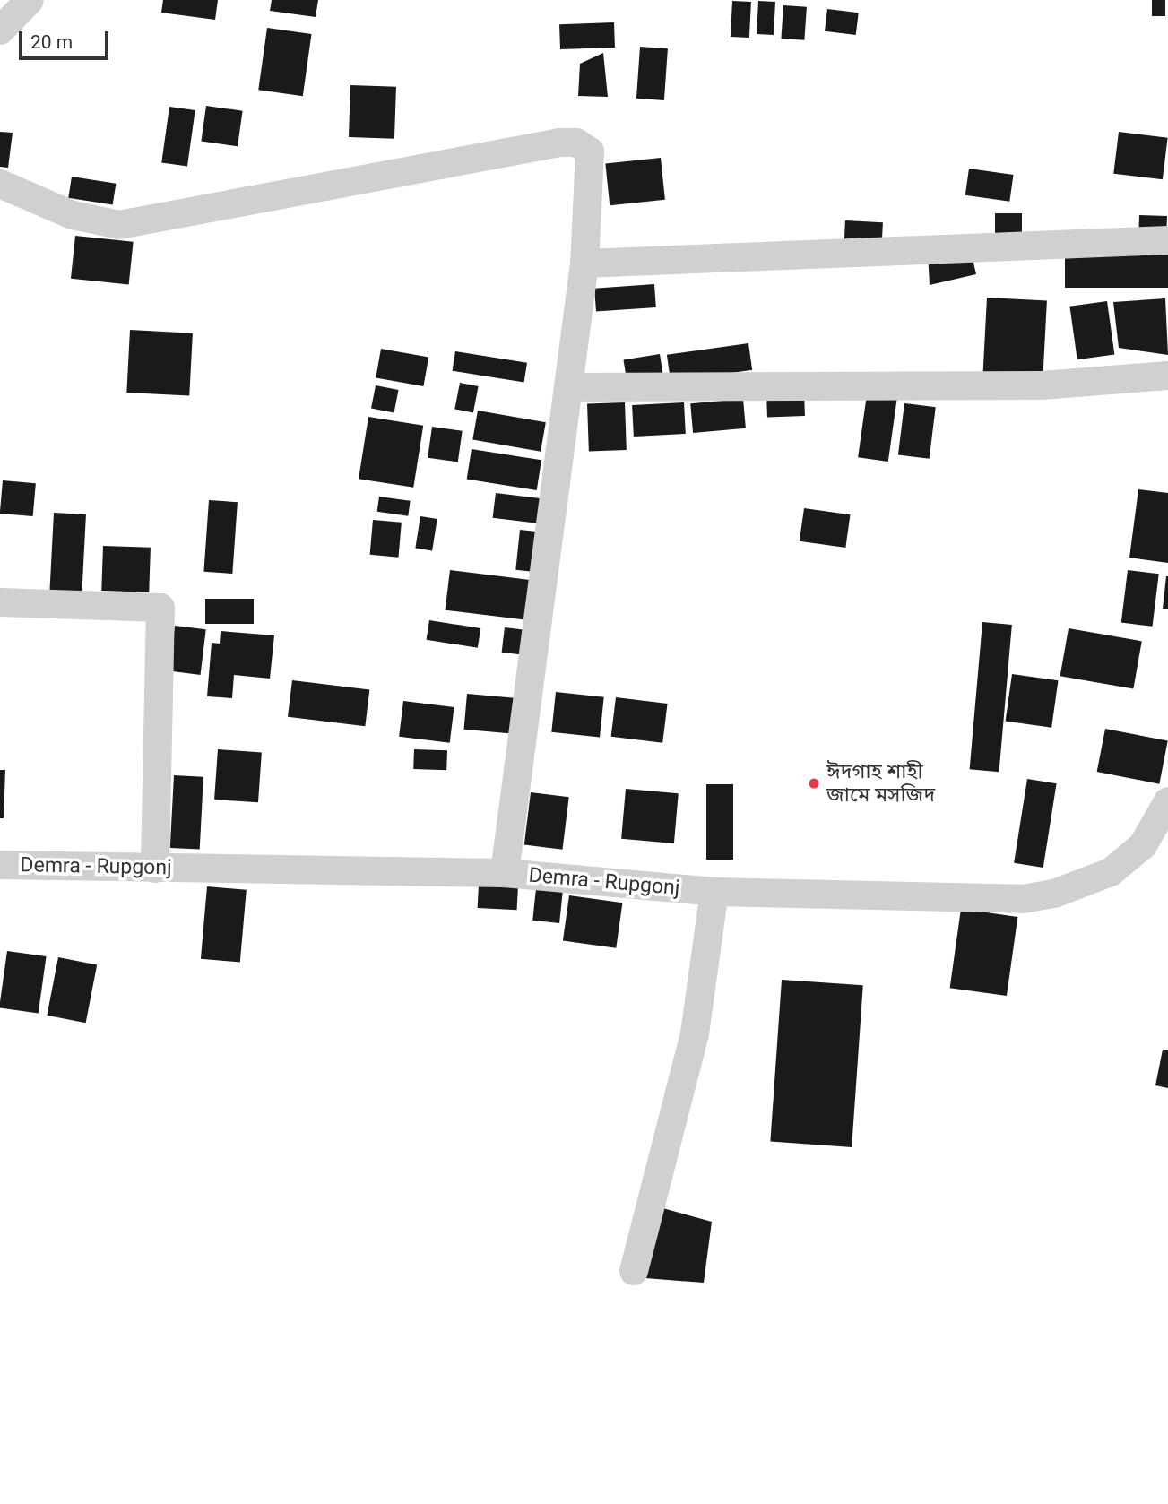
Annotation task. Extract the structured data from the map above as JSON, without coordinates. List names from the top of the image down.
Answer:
{
  "streets": {
    "street": ["Demra - Rupgonj"]
  },
  "places": ["ঈদগাহ শাহী জামে মসজিদ"],
  "scale_bar": "20 m"
}
